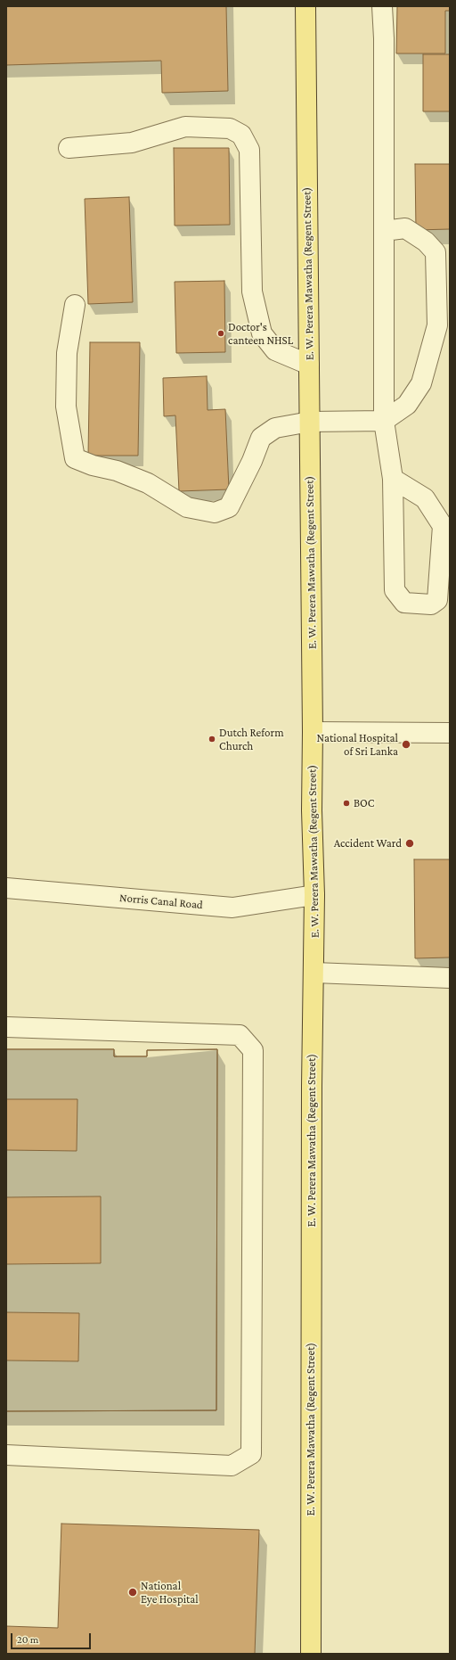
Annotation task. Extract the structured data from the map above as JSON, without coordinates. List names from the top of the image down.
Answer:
{
  "streets": {
    "main road": ["E. W. Perera Mawatha (Regent Street)"],
    "street": ["Norris Canal Road"]
  },
  "crossings": [
    ["E. W. Perera Mawatha (Regent Street)", "Norris Canal Road"]
  ],
  "places": [
    "Doctor's canteen NHSL",
    "Dutch Reform Church",
    "National Hospital of Sri Lanka",
    "BOC",
    "Accident Ward",
    "National Eye Hospital"
  ],
  "scale_bar": "20 m"
}
